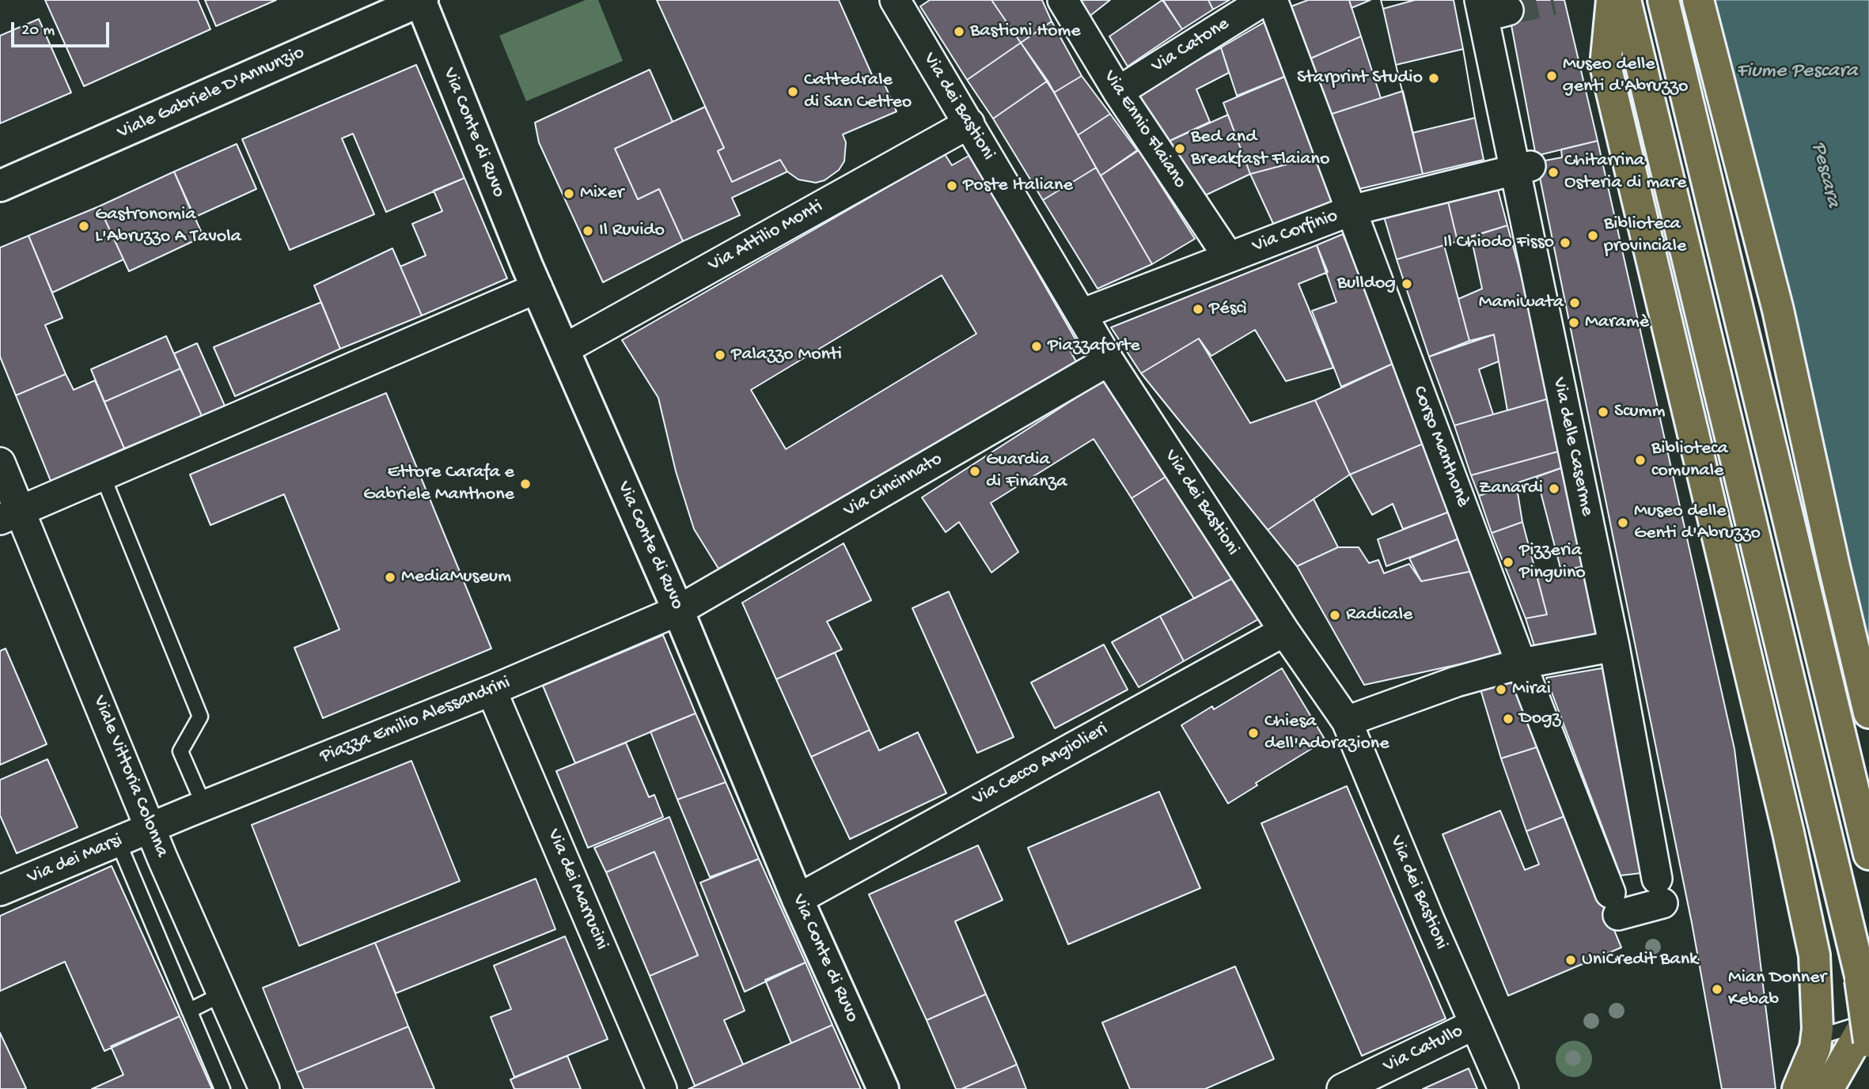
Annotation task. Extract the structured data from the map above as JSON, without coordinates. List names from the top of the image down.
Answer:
{
  "streets": {
    "main road": ["Viale Gabriele D'Annunzio", "Via Conte di Ruvo"],
    "street": [
      "Via Catone",
      "Via dei Bastioni",
      "Via Ennio Flaiano",
      "Via Corfinio",
      "Via Attilio Monti",
      "Corso Manthonè",
      "Via delle Caserme",
      "Via Cincinnato",
      "Piazza Emilio Alessandrini",
      "Via Cecco Angiolieri",
      "Viale Vittoria Colonna",
      "Via dei Marsi",
      "Via dei Marrucini",
      "Via Catullo"
    ]
  },
  "crossings": [
    ["Via Catone", "Via Ennio Flaiano"],
    ["Viale Gabriele D'Annunzio", "Via Conte di Ruvo"],
    ["Via dei Bastioni", "Via Corfinio"],
    ["Via dei Bastioni", "Via Attilio Monti"],
    ["Via dei Bastioni", "Via Cincinnato"],
    ["Via dei Bastioni", "Via Cecco Angiolieri"],
    ["Via dei Bastioni", "Via Catullo"],
    ["Via Ennio Flaiano", "Via Corfinio"],
    ["Via Conte di Ruvo", "Via Attilio Monti"],
    ["Via Conte di Ruvo", "Via Cincinnato"],
    ["Via Conte di Ruvo", "Piazza Emilio Alessandrini"],
    ["Via Conte di Ruvo", "Via Cecco Angiolieri"],
    ["Via Corfinio", "Corso Manthonè"],
    ["Via Corfinio", "Via delle Caserme"],
    ["Corso Manthonè", "Via delle Caserme"],
    ["Via Cincinnato", "Piazza Emilio Alessandrini"],
    ["Piazza Emilio Alessandrini", "Viale Vittoria Colonna"],
    ["Piazza Emilio Alessandrini", "Via dei Marsi"],
    ["Piazza Emilio Alessandrini", "Via dei Marrucini"],
    ["Viale Vittoria Colonna", "Via dei Marsi"]
  ],
  "water": ["Fiume Pescara", "Pescara"],
  "places": [
    "Bastioni Home",
    "Museo delle genti d'Abruzzo",
    "Starprint Studio",
    "Cattedrale di San Cetteo",
    "Bed and Breakfast Flaiano",
    "Chitarrina Osteria di mare",
    "Poste Italiane",
    "Mixer",
    "Gastronomia L'Abruzzo A Tavola",
    "Il Ruvido",
    "Biblioteca provinciale",
    "Il Chiodo Fisso",
    "Bulldog",
    "Mamiwata",
    "Péscì",
    "Maramè",
    "Piazzaforte",
    "Palazzo Monti",
    "Scumm",
    "Biblioteca comunale",
    "Guardia di Finanza",
    "Ettore Carafa e Gabriele Manthone",
    "Zanardi",
    "Museo delle Genti d'Abruzzo",
    "Pizzeria Pinguino",
    "MediaMuseum",
    "Radicale",
    "Mirai",
    "Dogz",
    "Chiesa dell'Adorazione",
    "UniCredit Bank",
    "Mian Donner Kebab"
  ],
  "scale_bar": "20 m"
}
